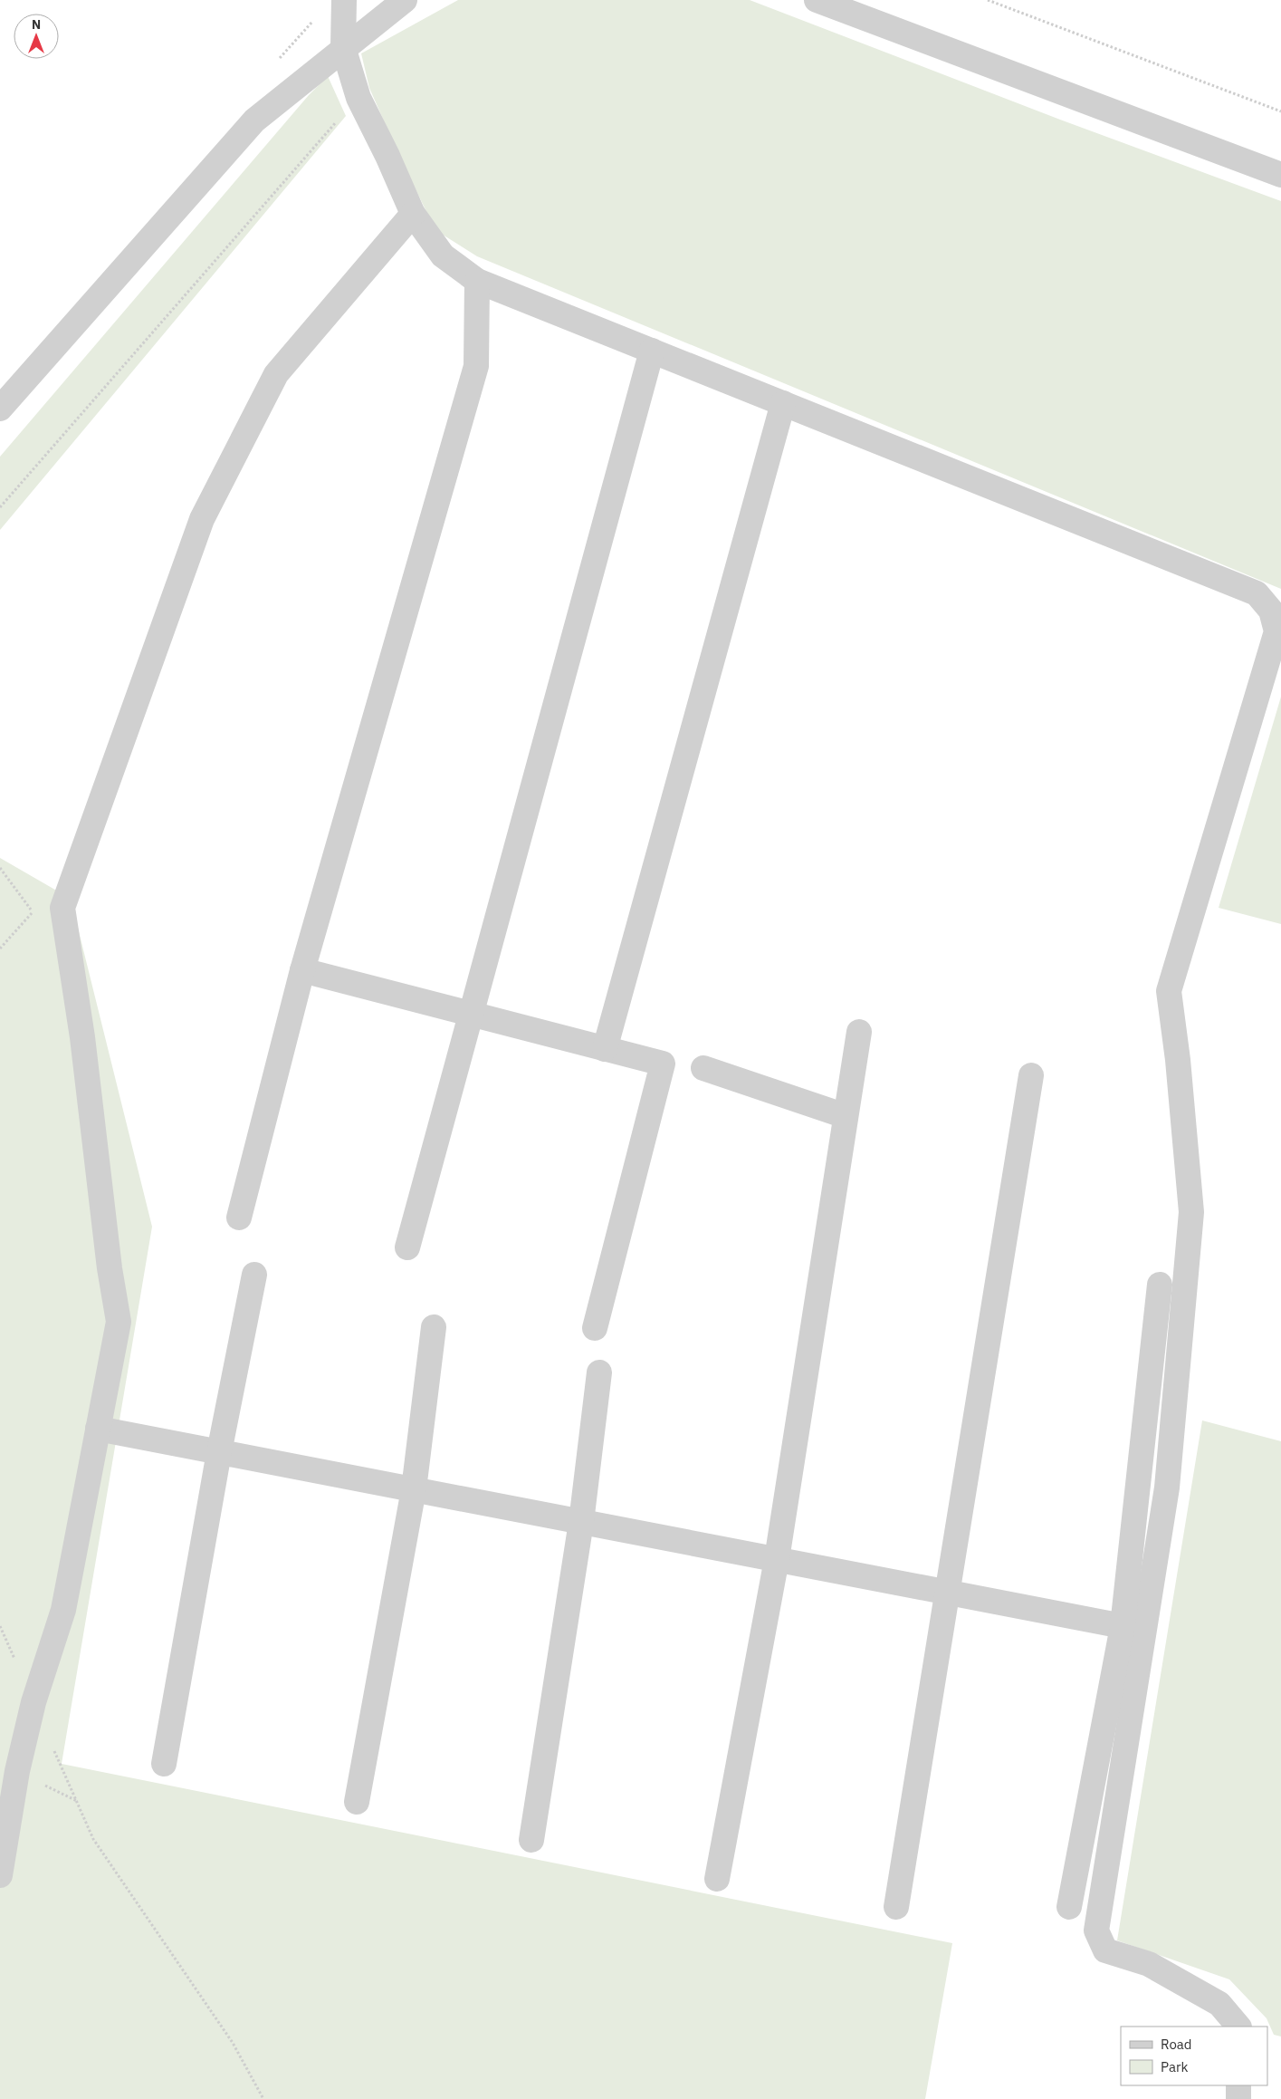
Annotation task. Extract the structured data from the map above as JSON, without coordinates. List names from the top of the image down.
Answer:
{
  "legend": ["Road", "Park"],
  "north": "top"
}
